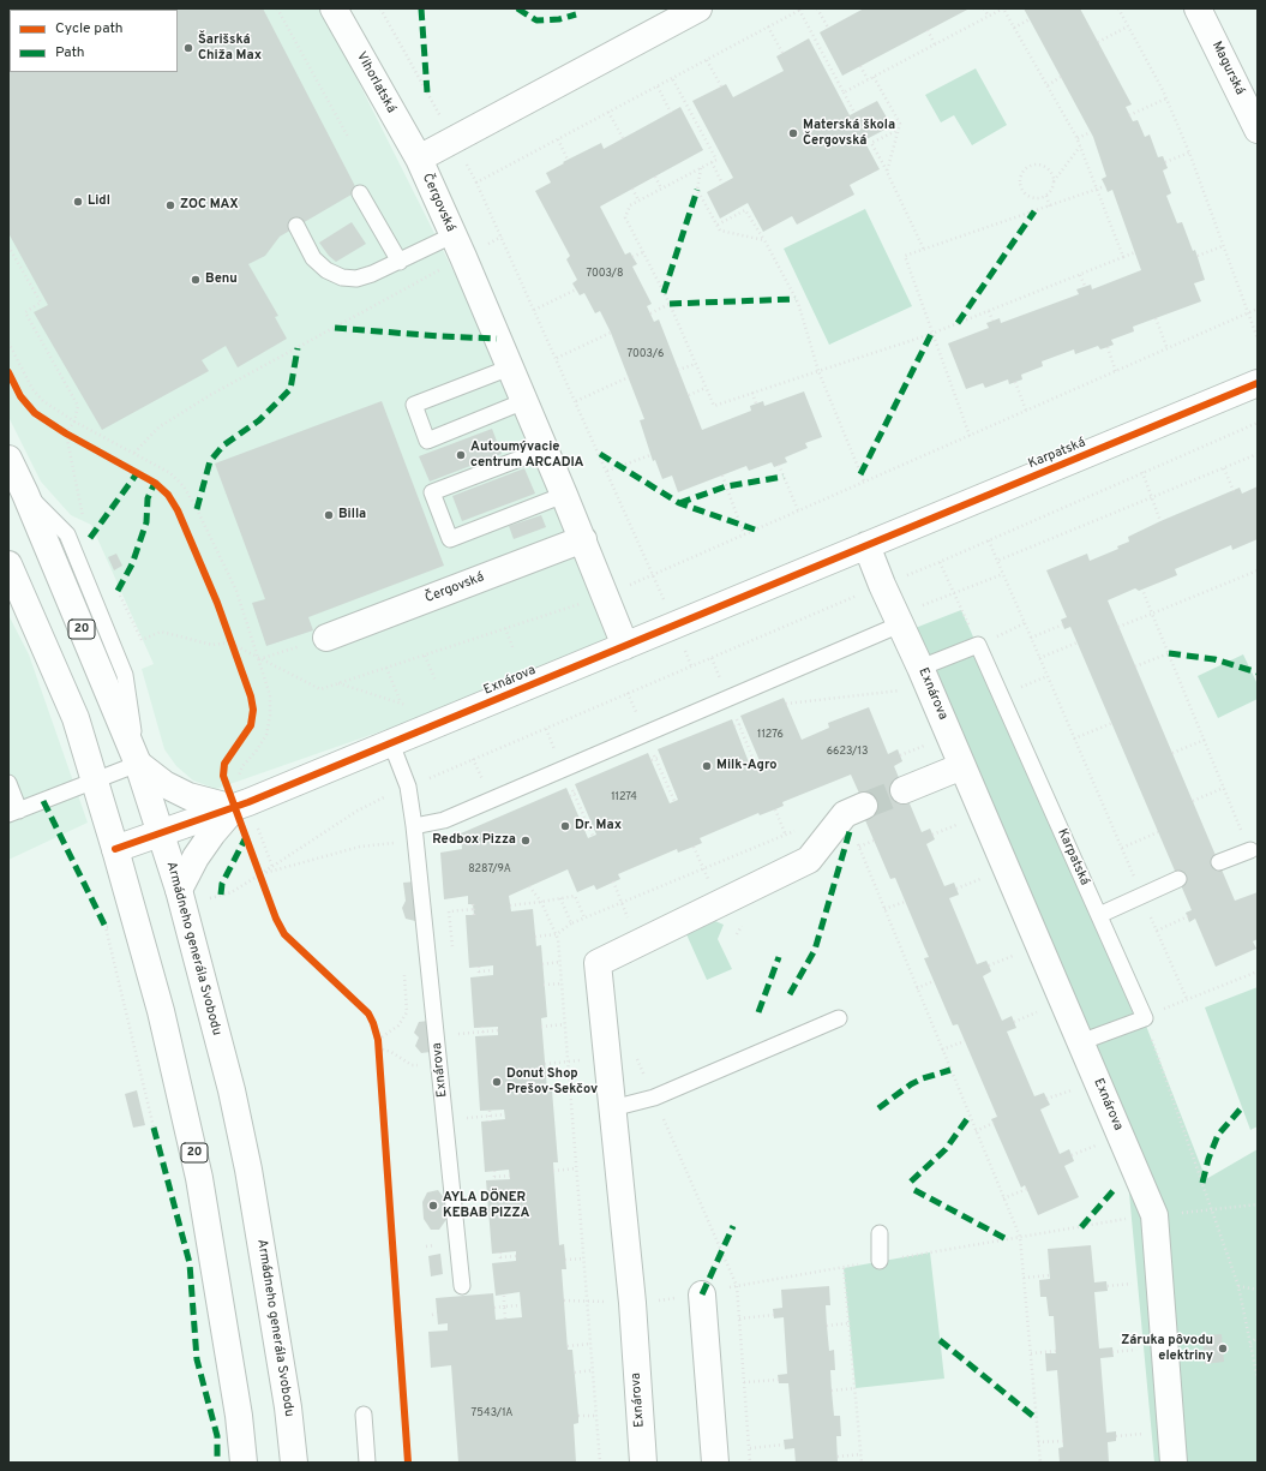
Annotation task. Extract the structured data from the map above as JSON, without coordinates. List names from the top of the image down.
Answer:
{
  "streets": {
    "street": [
      "Magurská",
      "Vihorlatská",
      "Čergovská",
      "Karpatská",
      "20",
      "Exnárova",
      "Armádneho generála Svobodu"
    ]
  },
  "crossings": [
    ["Vihorlatská", "Čergovská"],
    ["Čergovská", "Exnárova"],
    ["Karpatská", "Exnárova"],
    ["20", "Exnárova"],
    ["Exnárova", "Armádneho generála Svobodu"]
  ],
  "places": [
    "Šarišská Chiža Max",
    "Materská škola Čergovská",
    "Lidl",
    "ZOC MAX",
    "Benu",
    "Autoumývacie centrum ARCADIA",
    "Billa",
    "Milk-Agro",
    "Dr. Max",
    "Redbox Pizza",
    "Donut Shop Prešov-Sekčov",
    "AYLA DÖNER KEBAB PIZZA",
    "Záruka pôvodu elektriny"
  ],
  "house_numbers": [
    "7003/8",
    "7003/6",
    "11276",
    "6623/13",
    "11274",
    "8287/9A",
    "7543/1A"
  ],
  "legend": ["Cycle path", "Path"]
}
